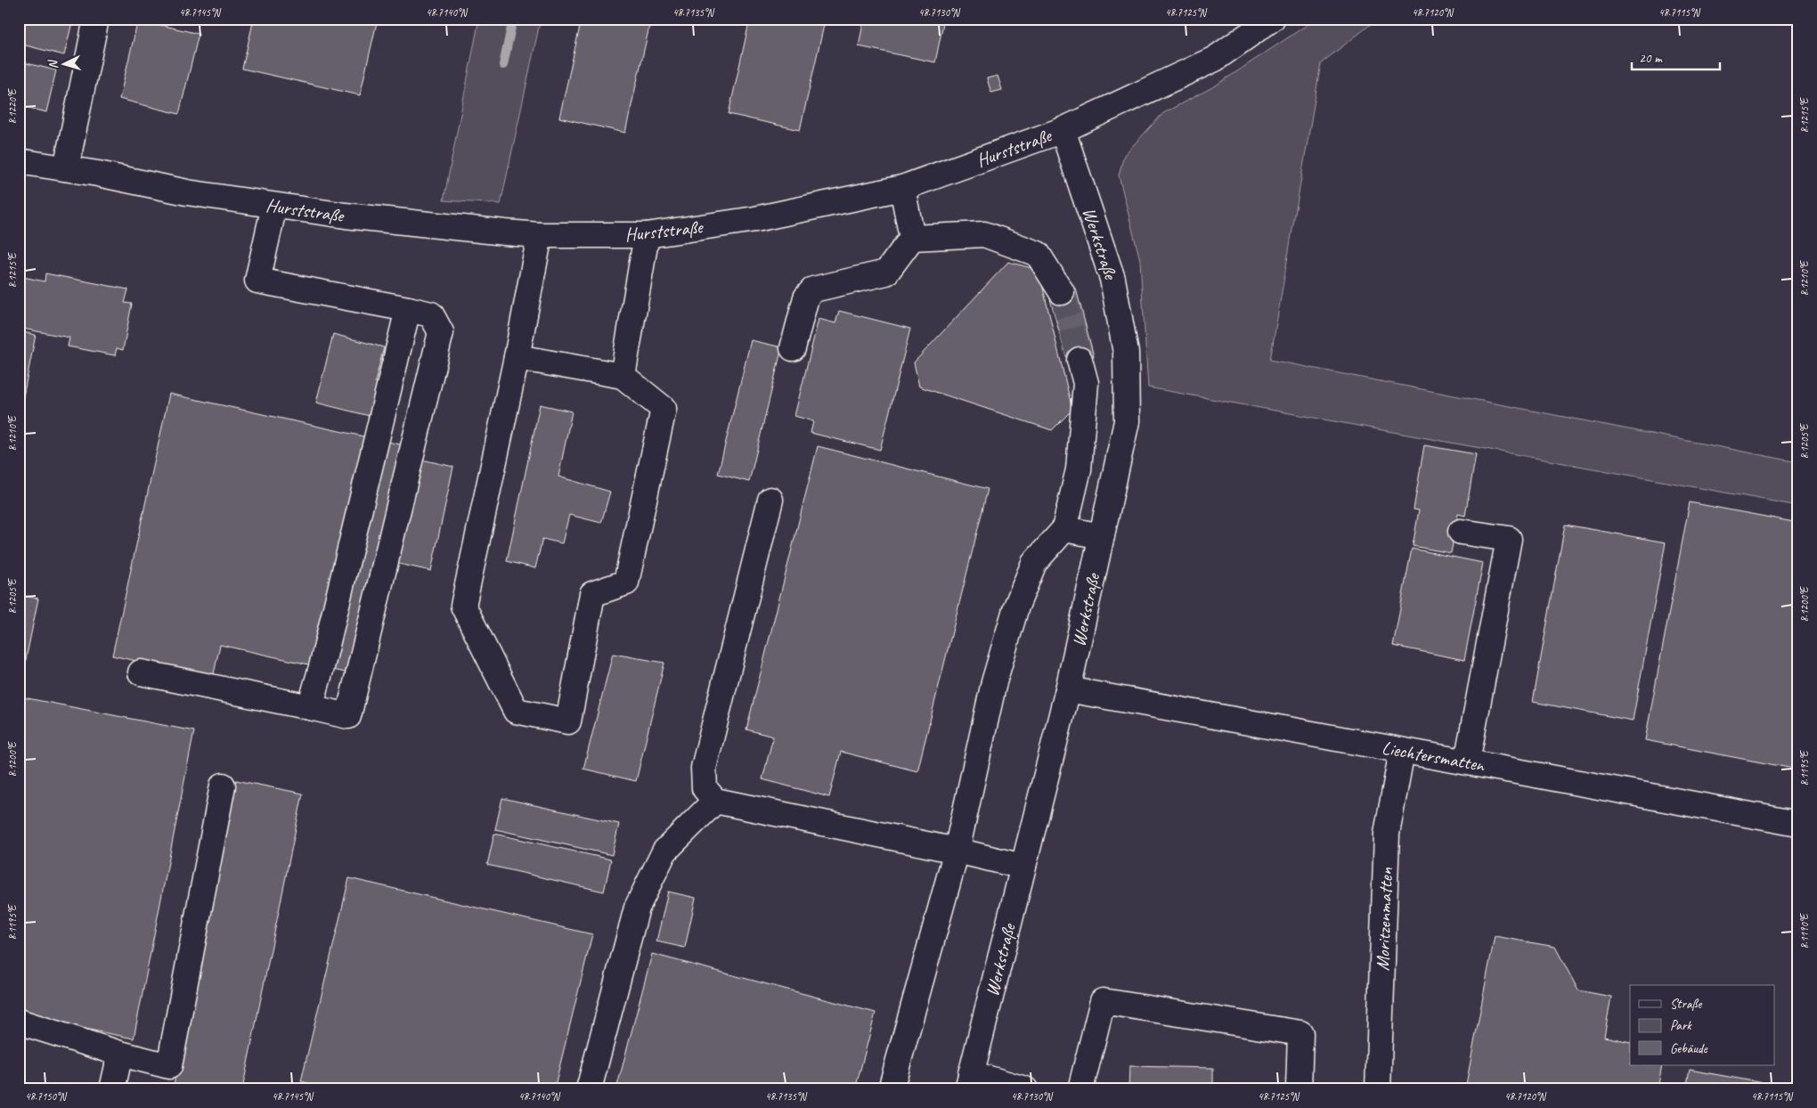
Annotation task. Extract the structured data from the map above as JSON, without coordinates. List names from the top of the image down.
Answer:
{
  "streets": {
    "street": [
      "Hurststraße",
      "Werkstraße",
      "Liechtersmatten",
      "Moritzenmatten"
    ]
  },
  "crossings": [
    ["Hurststraße", "Werkstraße"],
    ["Werkstraße", "Liechtersmatten"],
    ["Liechtersmatten", "Moritzenmatten"]
  ],
  "legend": ["Straße", "Park", "Gebäude"],
  "scale_bar": "20 m",
  "north": "left",
  "coordinates": [
    "48.7145°N",
    "48.7140°N",
    "48.7135°N",
    "48.7130°N",
    "48.7125°N",
    "48.7120°N",
    "48.7115°N",
    "8.1220°E",
    "8.1215°E",
    "8.1210°E",
    "8.1205°E",
    "8.1200°E",
    "8.1195°E",
    "8.1190°E",
    "48.7150°N"
  ]
}
